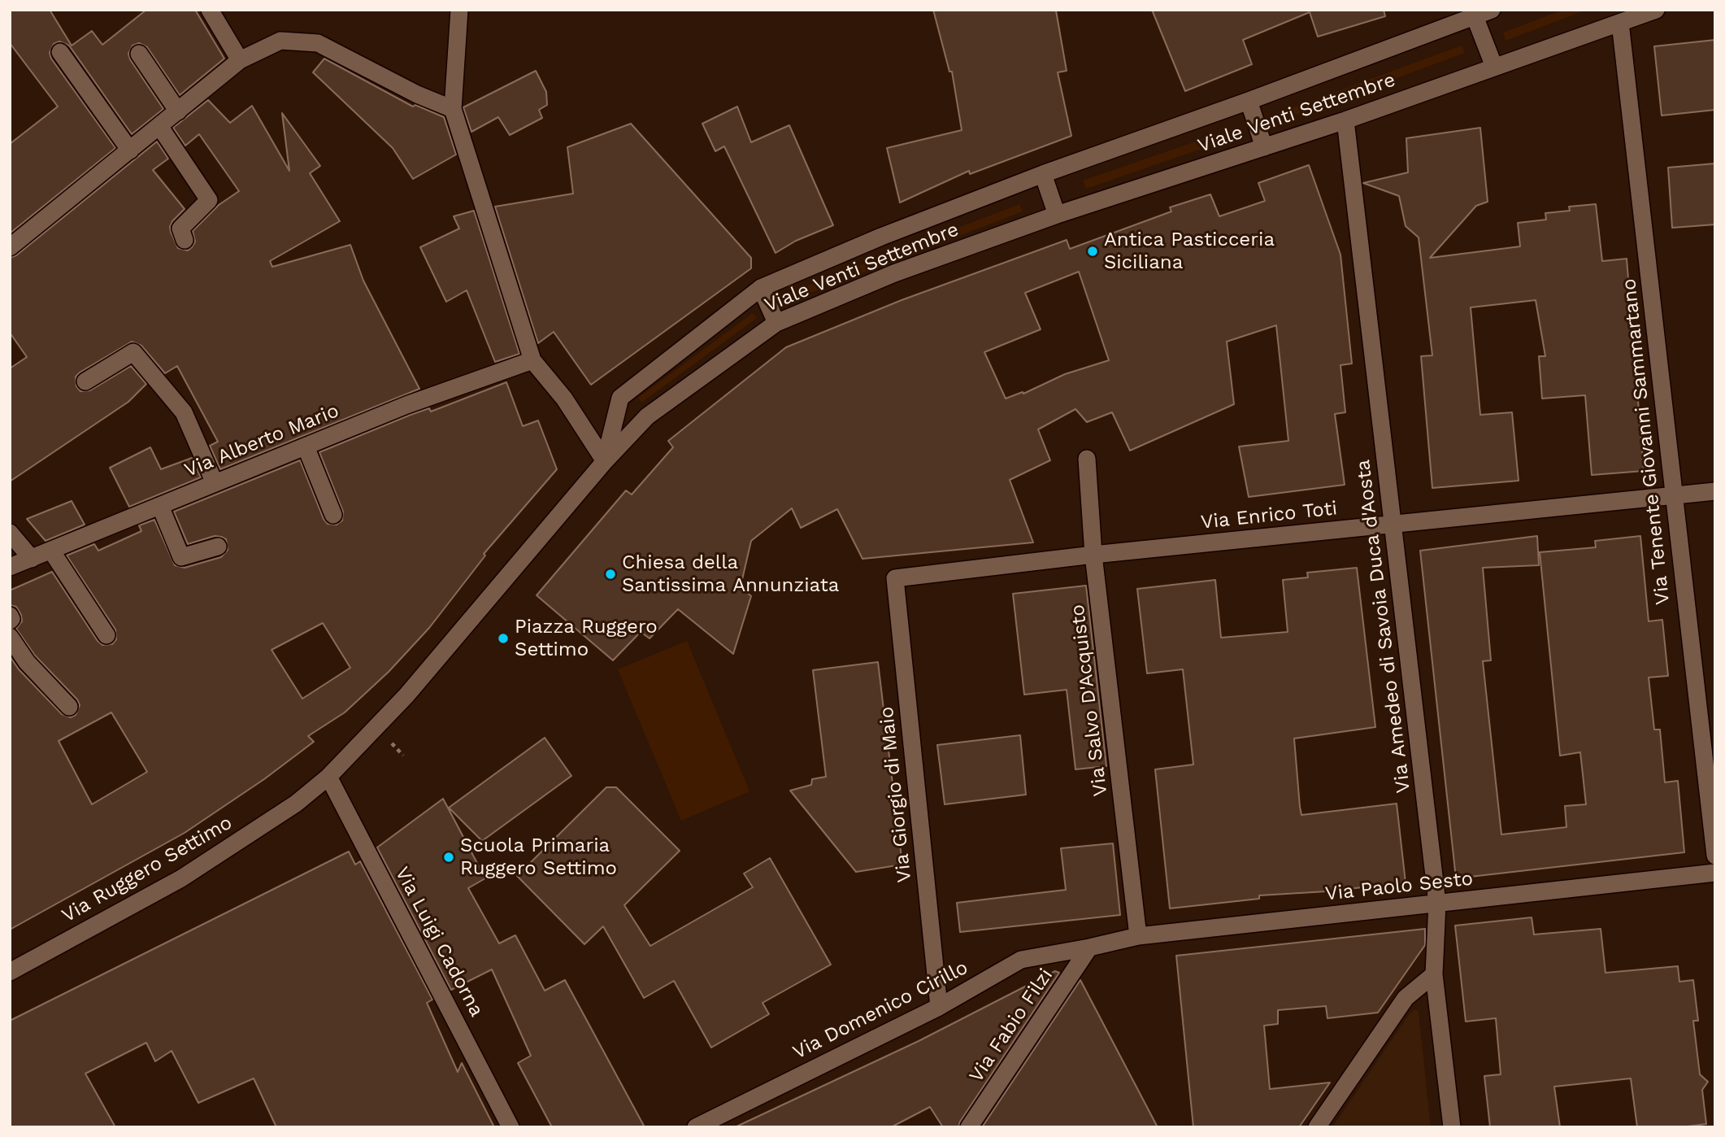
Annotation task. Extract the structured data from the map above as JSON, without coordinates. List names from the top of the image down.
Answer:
{
  "streets": {
    "street": [
      "Viale Venti Settembre",
      "Via Alberto Mario",
      "Via Tenente Giovanni Sammartano",
      "Via Enrico Toti",
      "Via Amedeo di Savoia Duca d'Aosta",
      "Via Salvo D'Acquisto",
      "Via Giorgio di Maio",
      "Via Ruggero Settimo",
      "Via Paolo Sesto",
      "Via Luigi Cadorna",
      "Via Domenico Cirillo",
      "Via Fabio Filzi"
    ]
  },
  "crossings": [
    ["Viale Venti Settembre", "Via Tenente Giovanni Sammartano"],
    ["Viale Venti Settembre", "Via Amedeo di Savoia Duca d'Aosta"],
    ["Via Tenente Giovanni Sammartano", "Via Enrico Toti"],
    ["Via Enrico Toti", "Via Amedeo di Savoia Duca d'Aosta"],
    ["Via Enrico Toti", "Via Salvo D'Acquisto"],
    ["Via Enrico Toti", "Via Giorgio di Maio"],
    ["Via Amedeo di Savoia Duca d'Aosta", "Via Paolo Sesto"],
    ["Via Salvo D'Acquisto", "Via Paolo Sesto"],
    ["Via Giorgio di Maio", "Via Domenico Cirillo"],
    ["Via Ruggero Settimo", "Via Luigi Cadorna"],
    ["Via Paolo Sesto", "Via Domenico Cirillo"],
    ["Via Paolo Sesto", "Via Fabio Filzi"],
    ["Via Domenico Cirillo", "Via Fabio Filzi"]
  ],
  "places": [
    "Antica Pasticceria Siciliana",
    "Chiesa della Santissima Annunziata",
    "Piazza Ruggero Settimo",
    "Scuola Primaria Ruggero Settimo"
  ]
}
